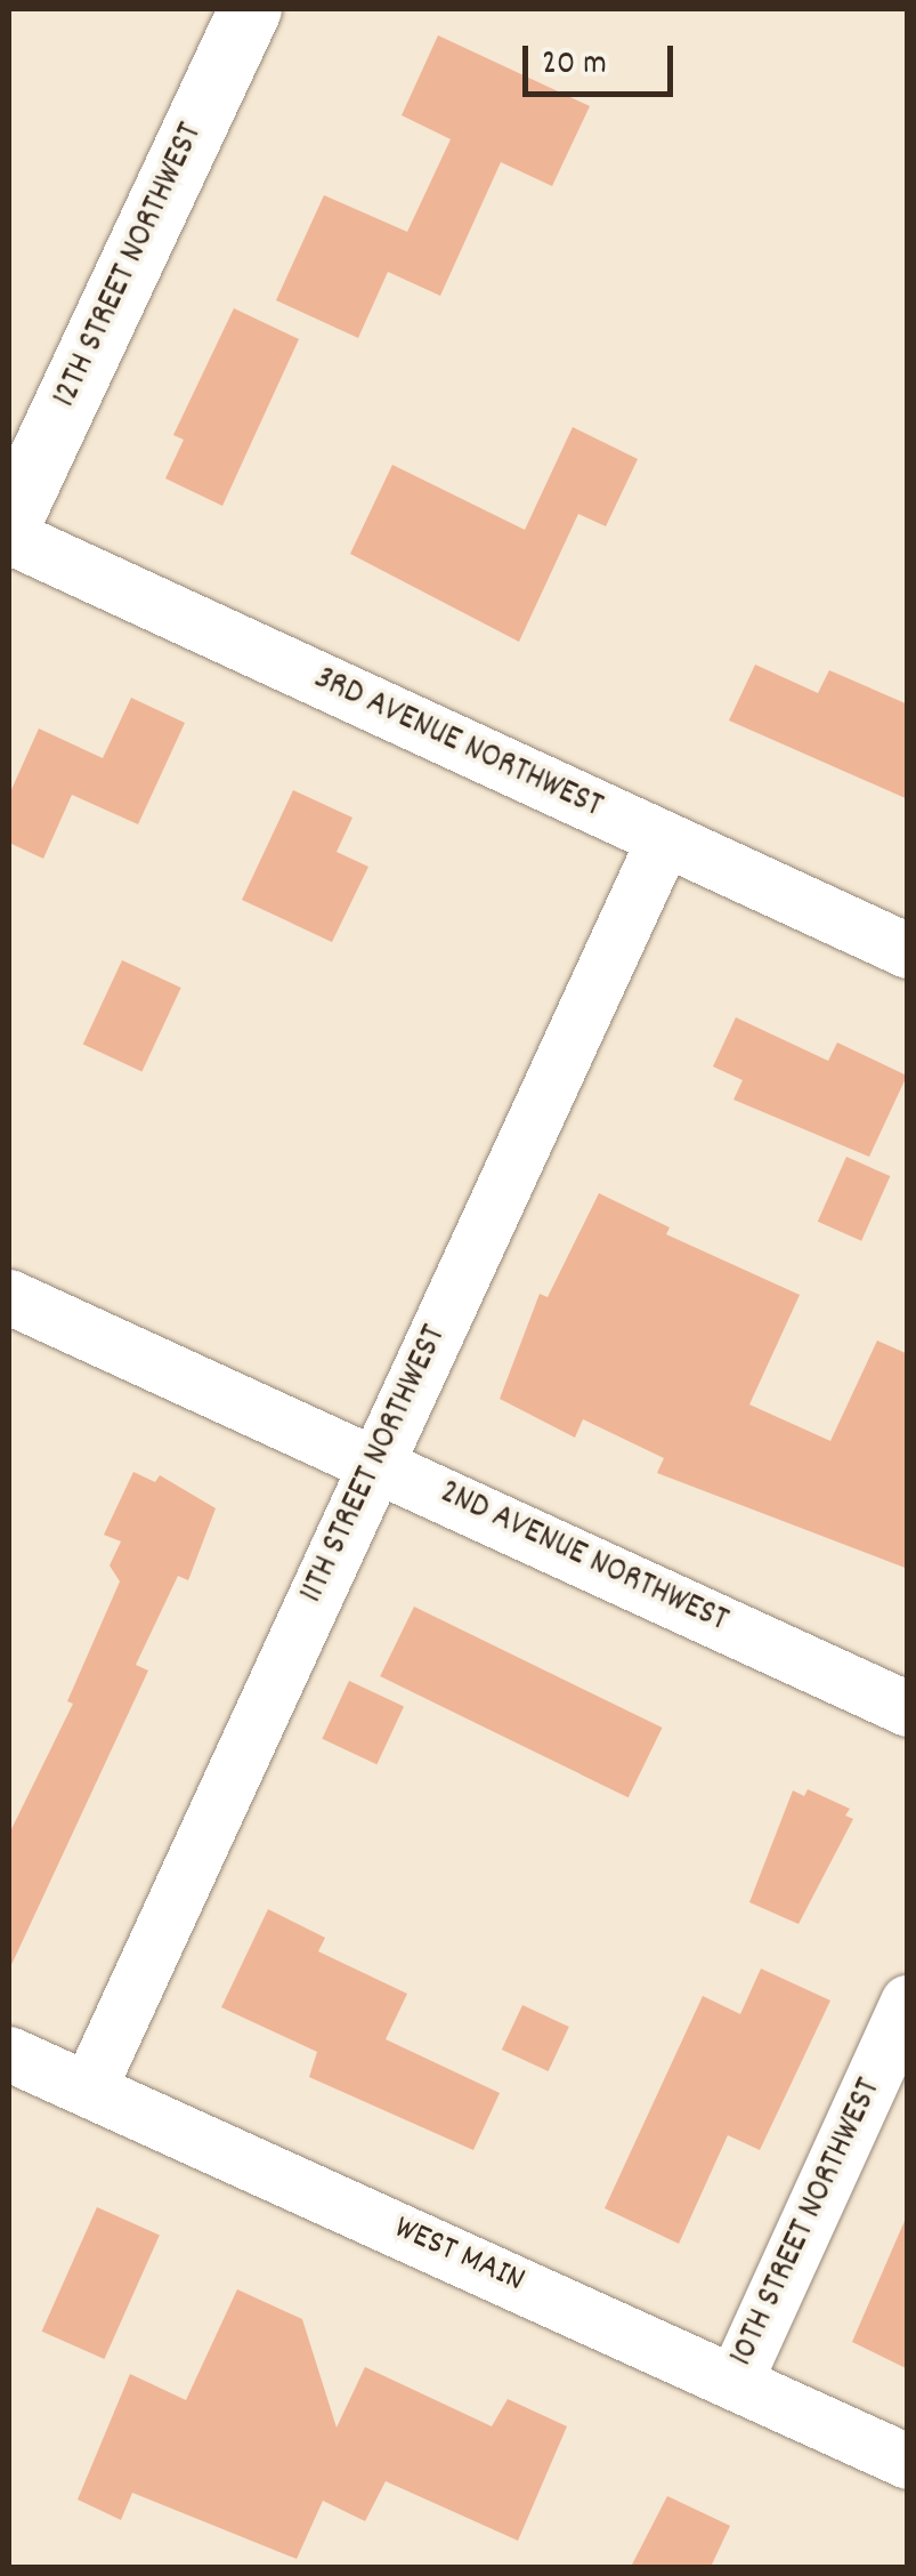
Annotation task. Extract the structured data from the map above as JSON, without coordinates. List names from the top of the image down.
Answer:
{
  "streets": {
    "street": [
      "12TH STREET NORTHWEST",
      "3RD AVENUE NORTHWEST",
      "11TH STREET NORTHWEST",
      "2ND AVENUE NORTHWEST",
      "10TH STREET NORTHWEST",
      "WEST MAIN"
    ]
  },
  "crossings": [
    ["3RD AVENUE NORTHWEST", "11TH STREET NORTHWEST"],
    ["11TH STREET NORTHWEST", "2ND AVENUE NORTHWEST"],
    ["11TH STREET NORTHWEST", "WEST MAIN"],
    ["10TH STREET NORTHWEST", "WEST MAIN"]
  ],
  "scale_bar": "20 m"
}
